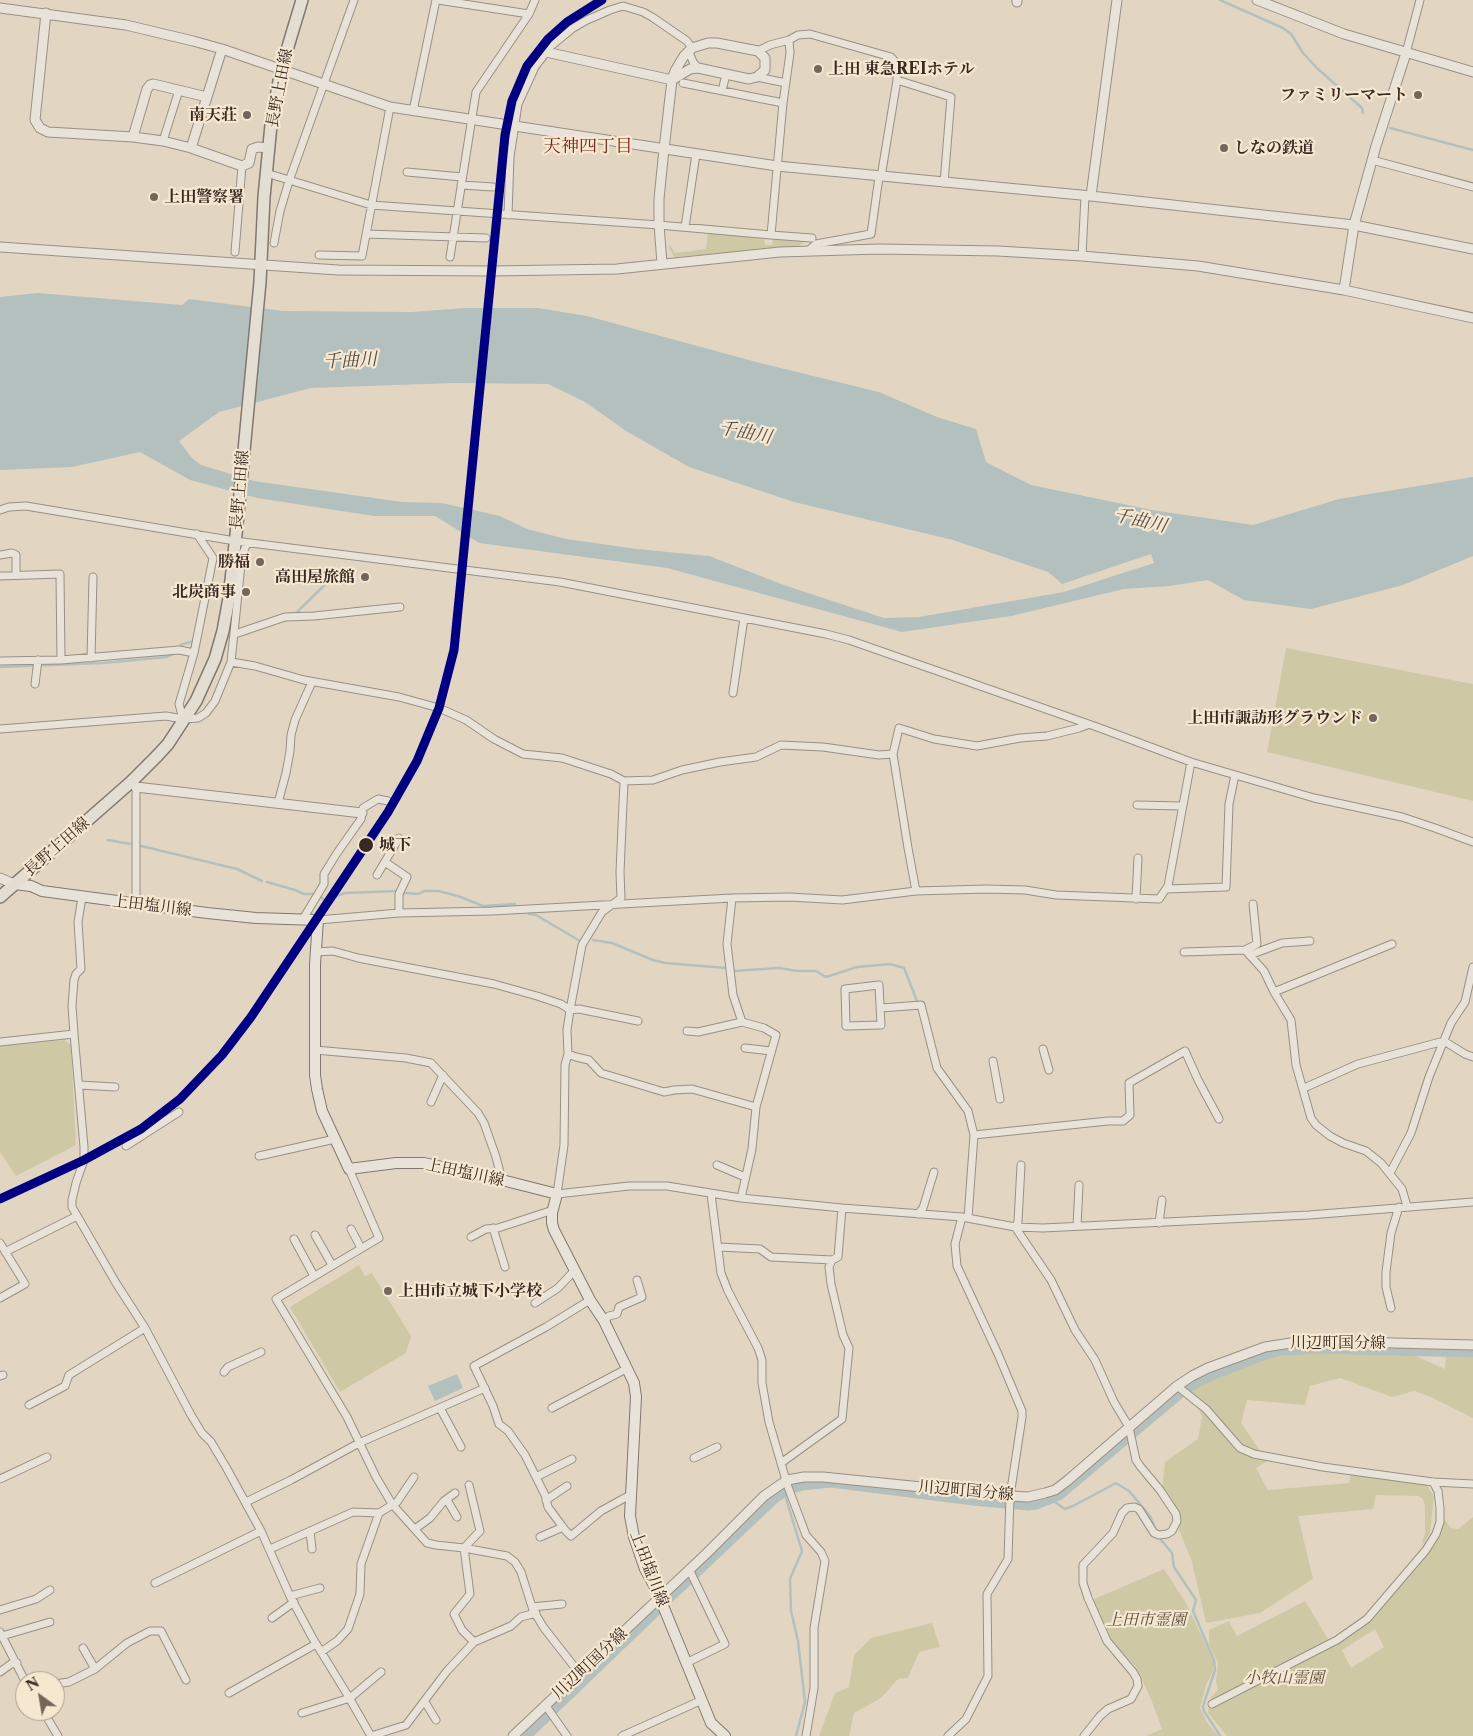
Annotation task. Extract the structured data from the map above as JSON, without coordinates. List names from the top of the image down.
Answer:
{
  "streets": {
    "main road": ["長野上田線", "上田塩川線"],
    "street": ["川辺町国分線"]
  },
  "crossings": [
    ["長野上田線", "上田塩川線"],
    ["上田塩川線", "川辺町国分線"]
  ],
  "districts": ["天神四丁目"],
  "water": ["千曲川"],
  "parks": ["上田市霊園", "小牧山霊園"],
  "places": [
    "上田 東急REIホテル",
    "ファミリーマート",
    "南天荘",
    "しなの鉄道",
    "上田警察署",
    "勝福",
    "高田屋旅館",
    "北炭商事",
    "上田市諏訪形グラウンド",
    "城下",
    "上田市立城下小学校"
  ],
  "north": "top left"
}
